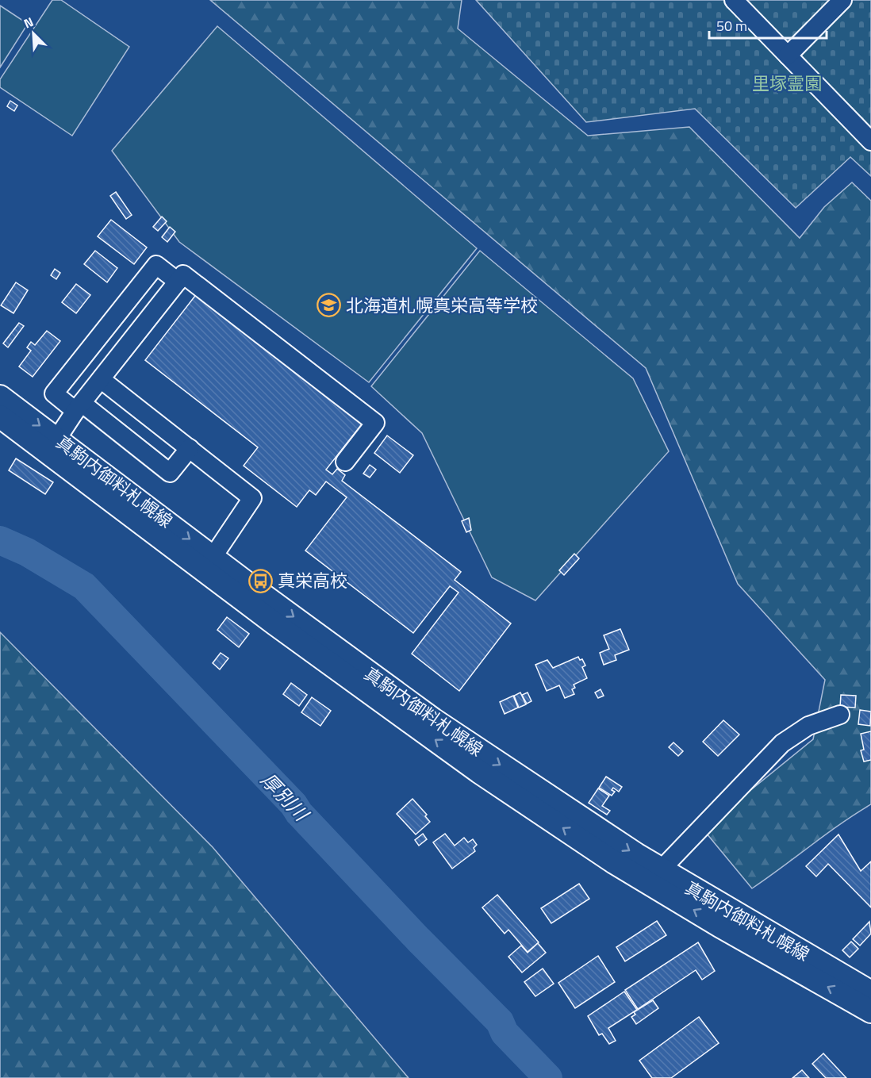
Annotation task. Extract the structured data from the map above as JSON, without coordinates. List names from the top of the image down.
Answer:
{
  "streets": {
    "main road": ["真駒内御料札幌線"]
  },
  "water": ["厚別川"],
  "parks": ["里塚霊園"],
  "places": {
    "school or university": ["北海道札幌真栄高等学校"],
    "bus stop": ["真栄高校"]
  },
  "scale_bar": "50 m",
  "north": "top left"
}
